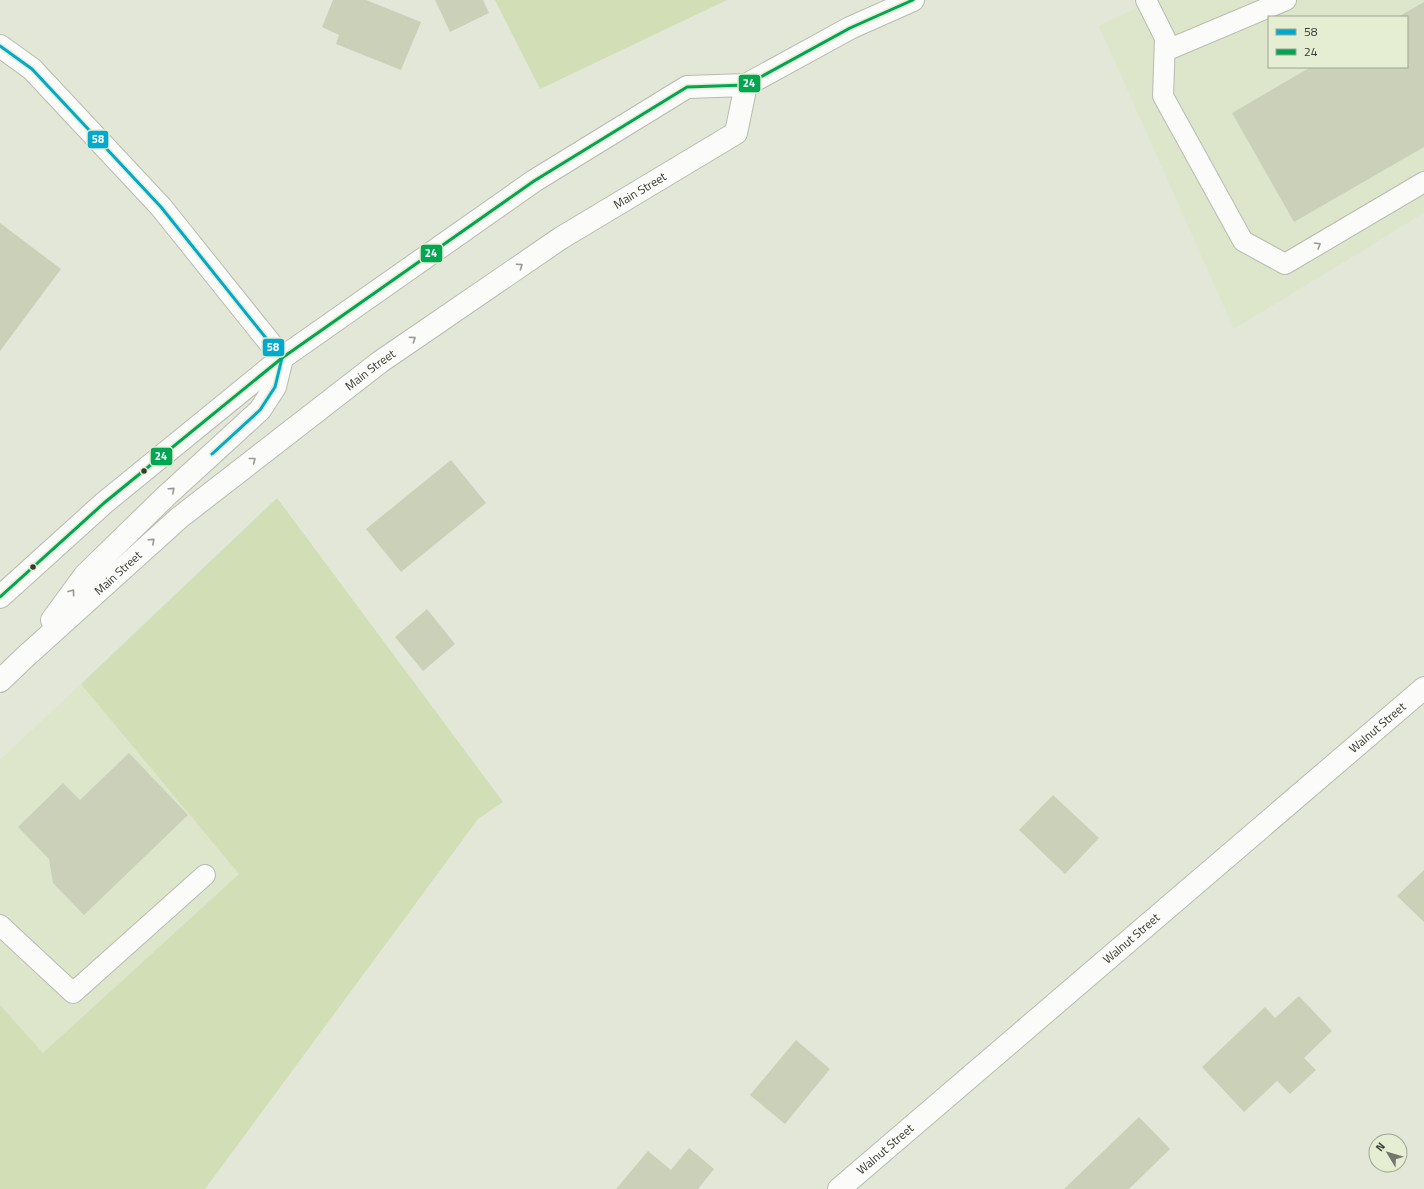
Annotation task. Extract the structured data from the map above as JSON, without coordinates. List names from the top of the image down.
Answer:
{
  "streets": {
    "main road": ["Main Street", "Walnut Street"]
  },
  "lines": ["transit line 24", "transit line 58"],
  "legend": ["58", "24"],
  "north": "top left"
}
